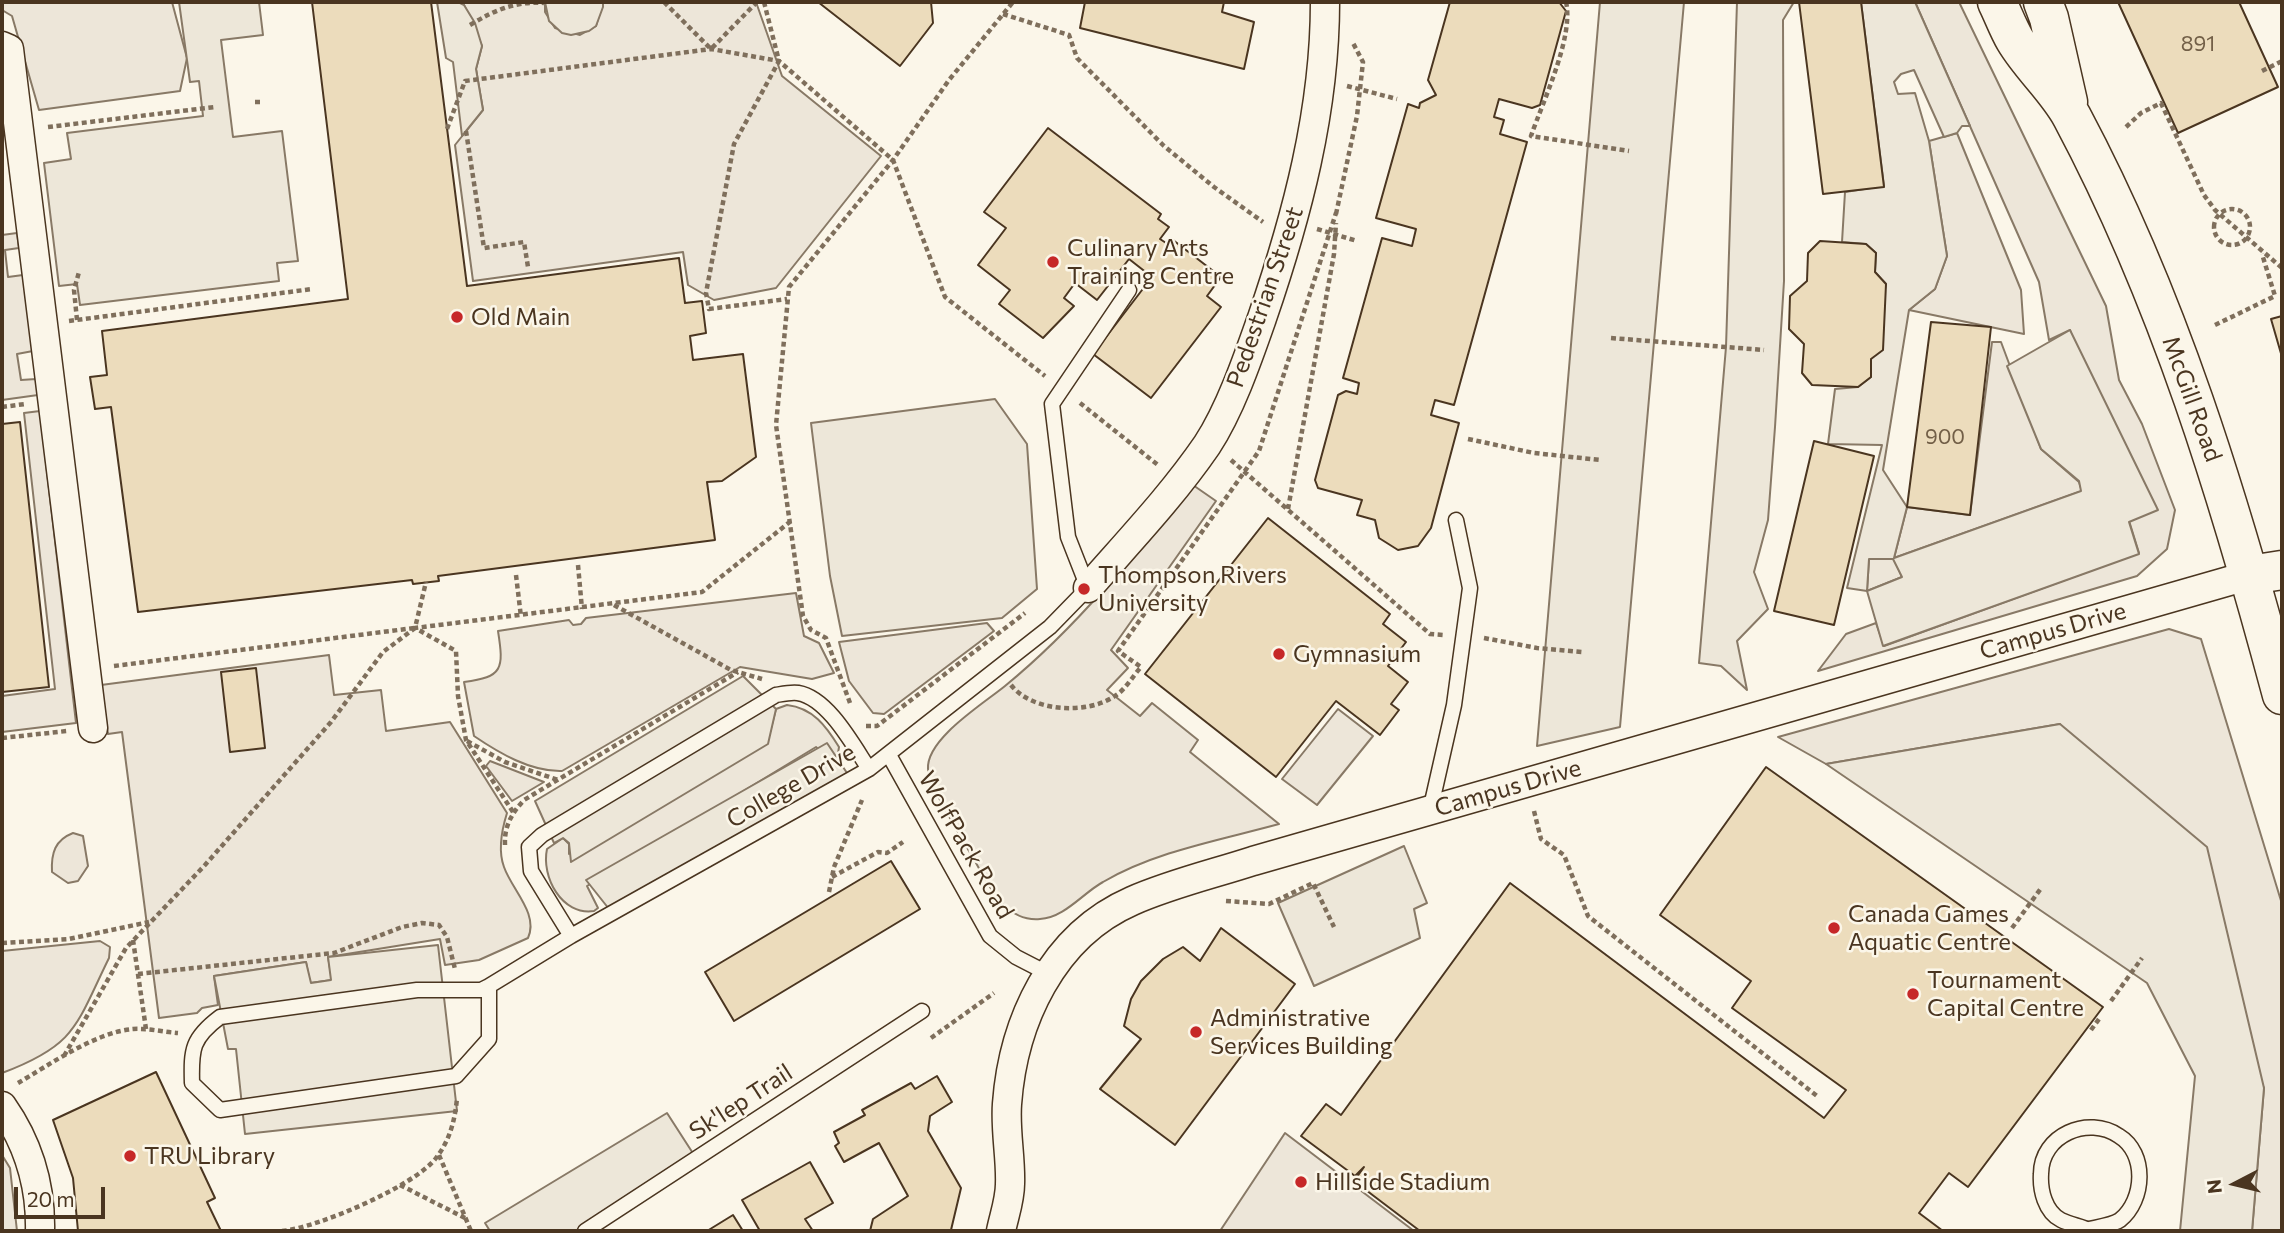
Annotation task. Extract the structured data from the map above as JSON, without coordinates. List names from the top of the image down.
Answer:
{
  "streets": {
    "main road": ["McGill Road"],
    "street": ["Pedestrian Street", "Campus Drive"],
    "lane": ["College Drive", "WolfPack Road", "Sk'lep Trail"]
  },
  "crossings": [
    ["Pedestrian Street", "College Drive"],
    ["McGill Road", "Campus Drive"],
    ["Campus Drive", "WolfPack Road"],
    ["College Drive", "WolfPack Road"]
  ],
  "places": [
    "Culinary Arts Training Centre",
    "Old Main",
    "Thompson Rivers University",
    "Gymnasium",
    "Canada Games Aquatic Centre",
    "Tournament Capital Centre",
    "Administrative Services Building",
    "TRU Library",
    "Hillside Stadium"
  ],
  "house_numbers": ["891", "900"],
  "scale_bar": "20 m",
  "north": "left"
}
